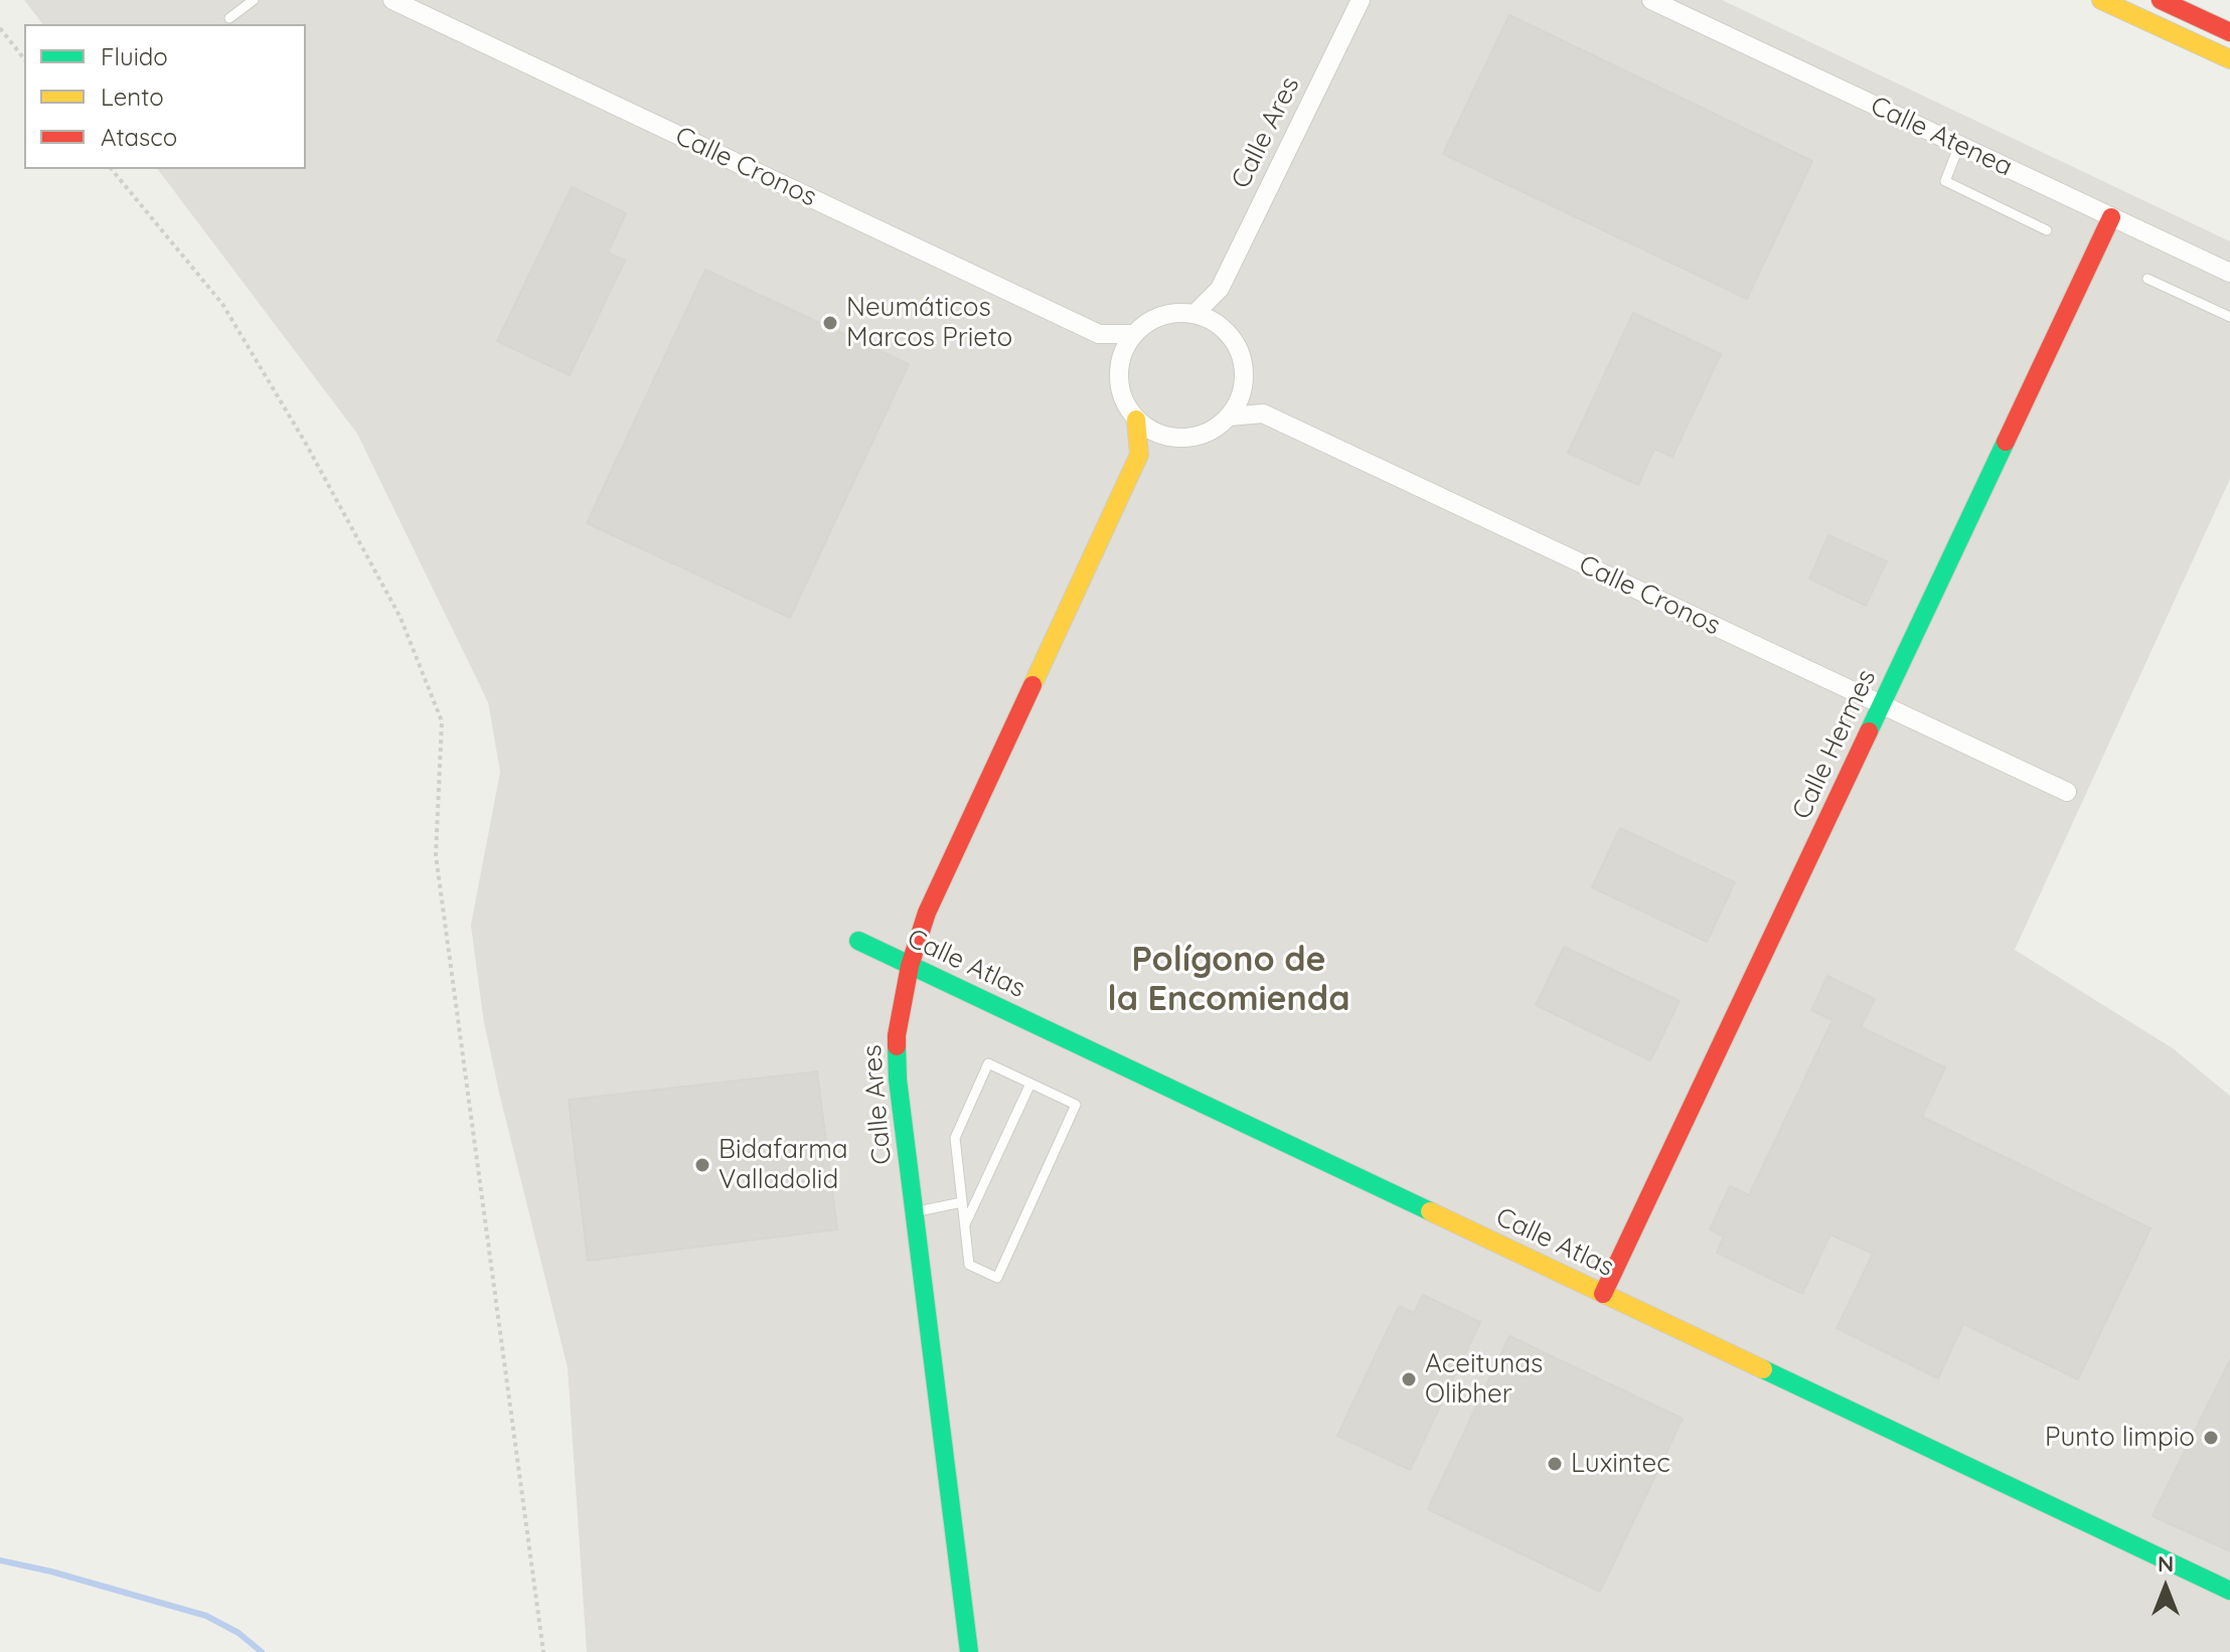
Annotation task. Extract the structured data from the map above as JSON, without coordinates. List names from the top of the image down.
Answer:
{
  "streets": {
    "street": [
      "Calle Ares",
      "Calle Atenea",
      "Calle Cronos",
      "Calle Hermes",
      "Calle Atlas"
    ]
  },
  "crossings": [
    ["Calle Ares", "Calle Cronos"],
    ["Calle Ares", "Calle Atlas"],
    ["Calle Atenea", "Calle Hermes"],
    ["Calle Cronos", "Calle Hermes"],
    ["Calle Hermes", "Calle Atlas"]
  ],
  "districts": ["Polígono de la Encomienda"],
  "places": [
    "Neumáticos Marcos Prieto",
    "Bidafarma Valladolid",
    "Aceitunas Olibher",
    "Punto limpio",
    "Luxintec"
  ],
  "legend": ["Fluido", "Lento", "Atasco"],
  "north": "top"
}
